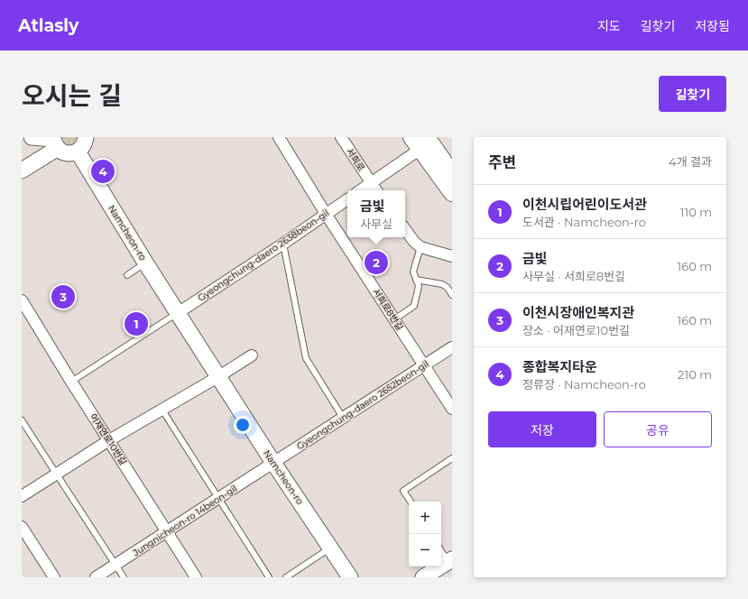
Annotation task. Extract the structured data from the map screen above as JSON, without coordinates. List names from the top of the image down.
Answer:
{
  "streets": {
    "street": [
      "서희로",
      "Namcheon-ro",
      "Gyeongchung-daero 2638beon-gil",
      "서희로8번길",
      "Gyeongchung-daero 2652beon-gil",
      "어재연로10번길",
      "Jungnicheon-ro 14beon-gil"
    ]
  },
  "crossings": [
    ["Namcheon-ro", "Gyeongchung-daero 2638beon-gil"],
    ["Namcheon-ro", "Gyeongchung-daero 2652beon-gil"],
    ["Namcheon-ro", "Jungnicheon-ro 14beon-gil"],
    ["Gyeongchung-daero 2638beon-gil", "서희로8번길"],
    ["서희로8번길", "Gyeongchung-daero 2652beon-gil"],
    ["Gyeongchung-daero 2652beon-gil", "Jungnicheon-ro 14beon-gil"],
    ["어재연로10번길", "Jungnicheon-ro 14beon-gil"]
  ],
  "page": {
    "header": "Atlasly",
    "nav": ["지도", "길찾기", "저장됨"],
    "title": "오시는 길",
    "buttons": [
      "길찾기",
      ["저장", "공유"]
    ],
    "heading": ["주변", "4개 결과"],
    "pins": [
      "4",
      "2",
      "3",
      "1"
    ],
    "list": [
      {
        "mark": "1",
        "name": "이천시립어린이도서관",
        "note": "도서관 · Namcheon-ro",
        "value": "110 m"
      },
      {
        "mark": "2",
        "name": "금빛",
        "note": "사무실 · 서희로8번길",
        "value": "160 m"
      },
      {
        "mark": "3",
        "name": "이천시장애인복지관",
        "note": "장소 · 어재연로10번길",
        "value": "160 m"
      },
      {
        "mark": "4",
        "name": "종합복지타운",
        "note": "정류장 · Namcheon-ro",
        "value": "210 m"
      }
    ],
    "popup": ["금빛", "사무실"],
    "map_buttons": ["+", "−"]
  }
}
